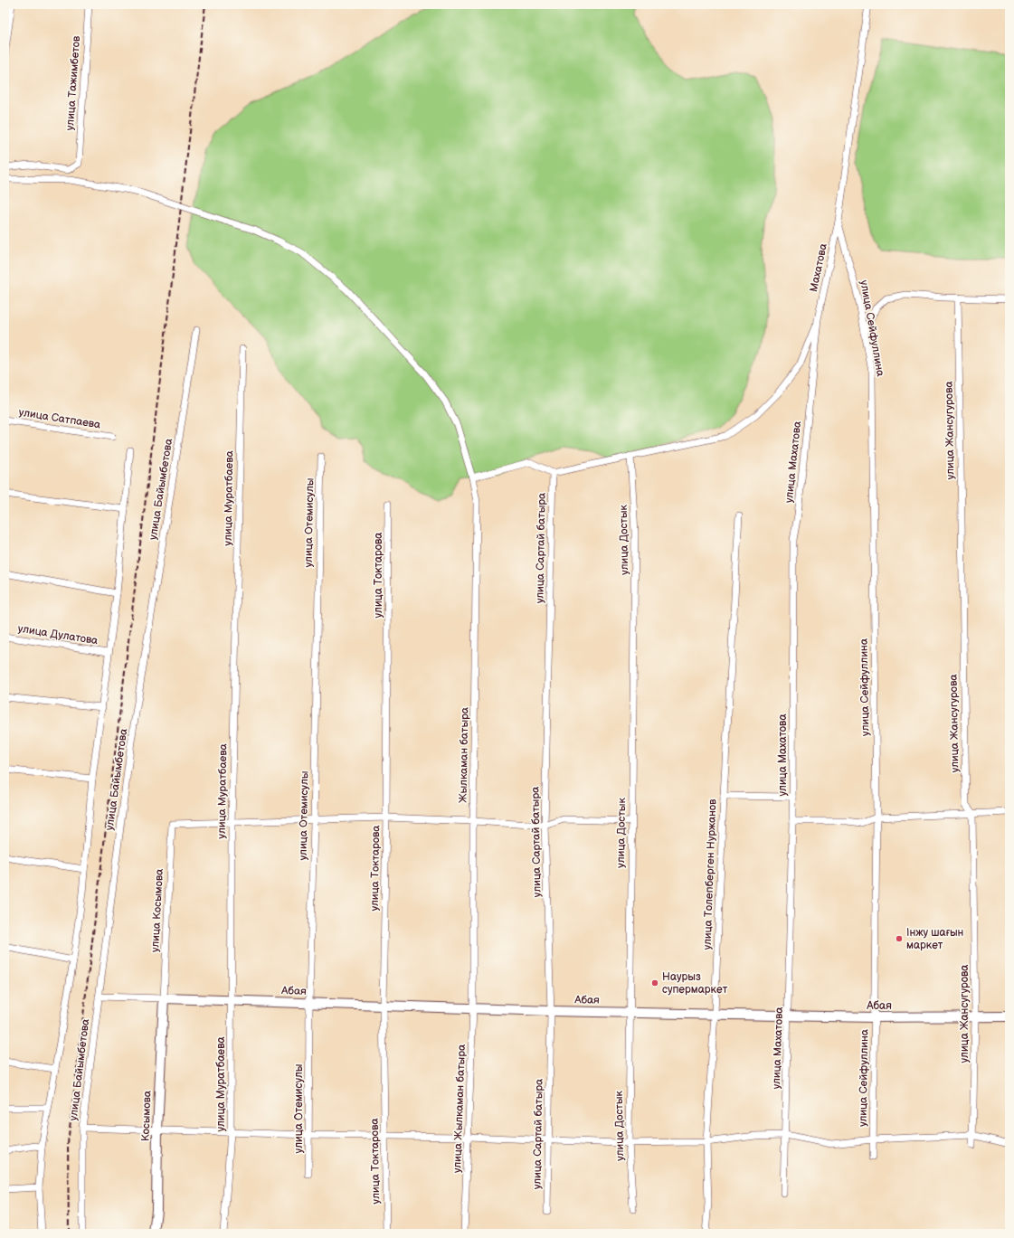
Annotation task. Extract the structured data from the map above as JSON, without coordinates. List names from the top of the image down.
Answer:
{
  "streets": {
    "street": [
      "улица Тажимбетов",
      "Махатова",
      "улица Сейфуллина",
      "улица Сатпаева",
      "улица Жансугурова",
      "улица Махатова",
      "улица Байымбетова",
      "улица Муратбаева",
      "улица Отемисулы",
      "улица Достык",
      "улица Сартай батыра",
      "улица Токтарова",
      "улица Дулатова",
      "Жылкаман батыра",
      "улица Толепберген Нуржанов",
      "улица Косымова",
      "Абая",
      "улица Жылкаман батыра",
      "Косымова"
    ]
  },
  "crossings": [
    ["Махатова", "улица Сейфуллина"],
    ["Махатова", "улица Махатова"],
    ["улица Сейфуллина", "Абая"],
    ["улица Жансугурова", "Абая"],
    ["улица Махатова", "Абая"],
    ["улица Муратбаева", "улица Косымова"],
    ["улица Муратбаева", "Абая"],
    ["улица Отемисулы", "Абая"],
    ["улица Достык", "Абая"],
    ["улица Сартай батыра", "Абая"],
    ["улица Токтарова", "Абая"],
    ["Жылкаман батыра", "Абая"],
    ["Жылкаман батыра", "улица Жылкаман батыра"],
    ["улица Толепберген Нуржанов", "Абая"],
    ["улица Косымова", "Абая"],
    ["улица Косымова", "Косымова"],
    ["Абая", "улица Жылкаман батыра"],
    ["Абая", "Косымова"]
  ],
  "places": ["Інжу шағын маркет", "Наурыз супермаркет"]
}
